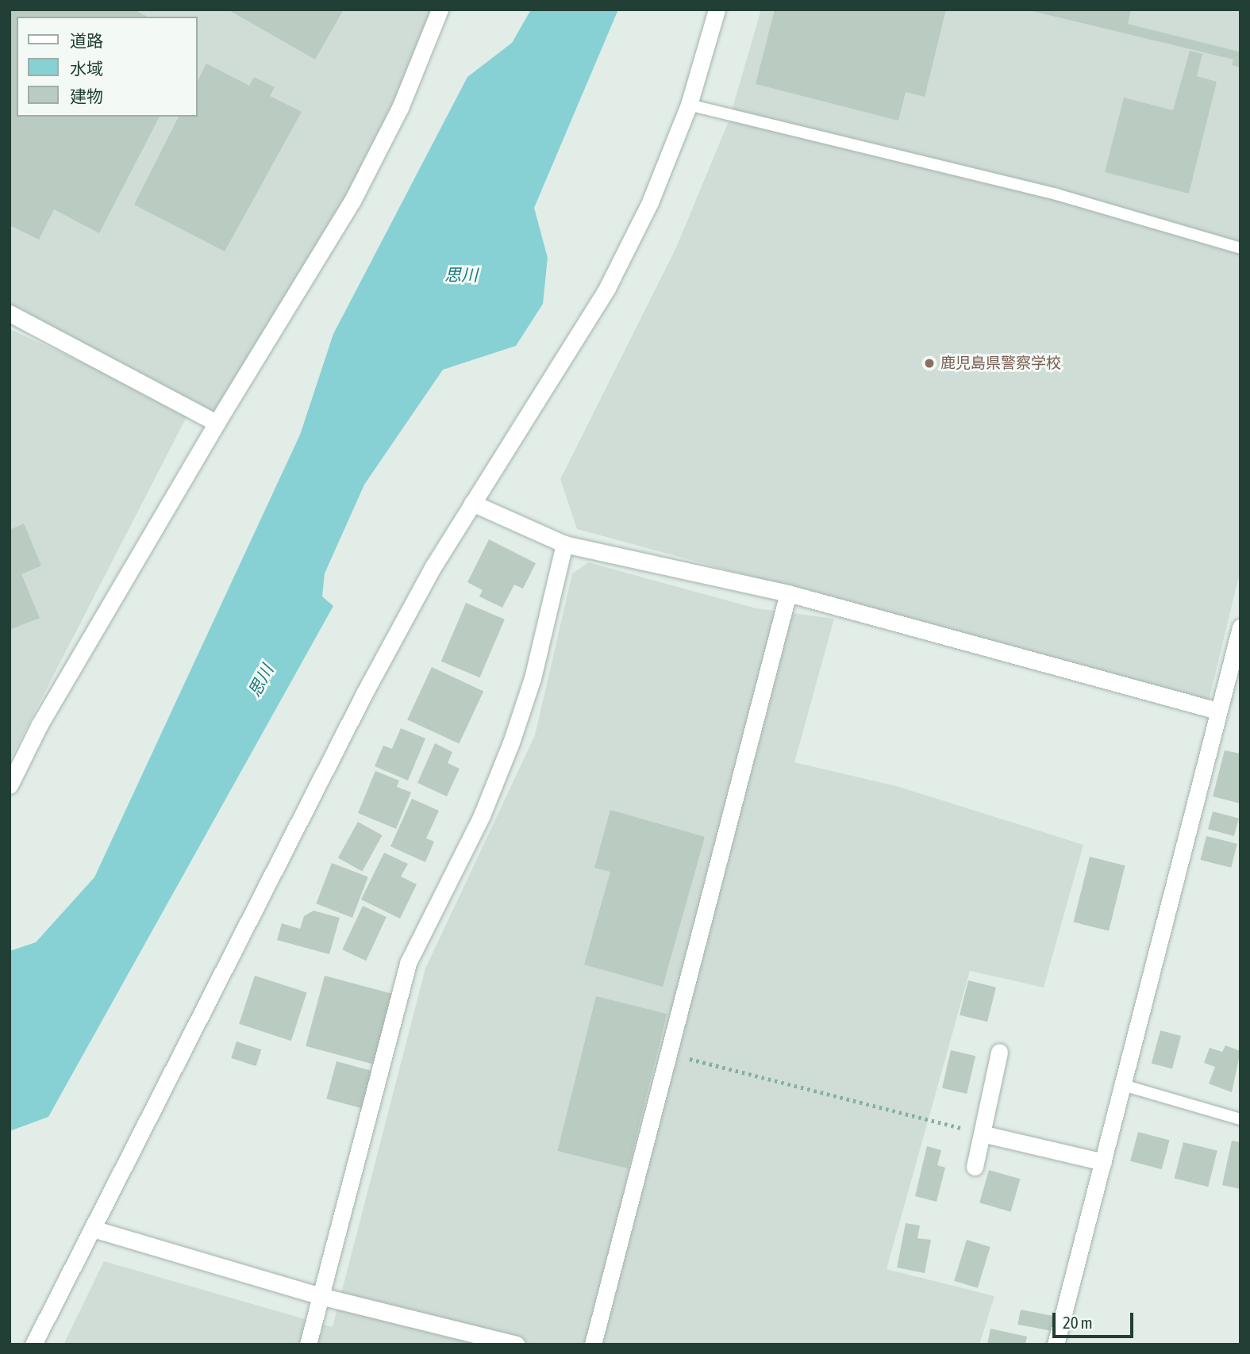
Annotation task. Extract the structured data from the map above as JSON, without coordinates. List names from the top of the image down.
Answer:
{
  "water": ["思川"],
  "places": ["鹿児島県警察学校"],
  "legend": ["道路", "水域", "建物"],
  "scale_bar": "20 m"
}
